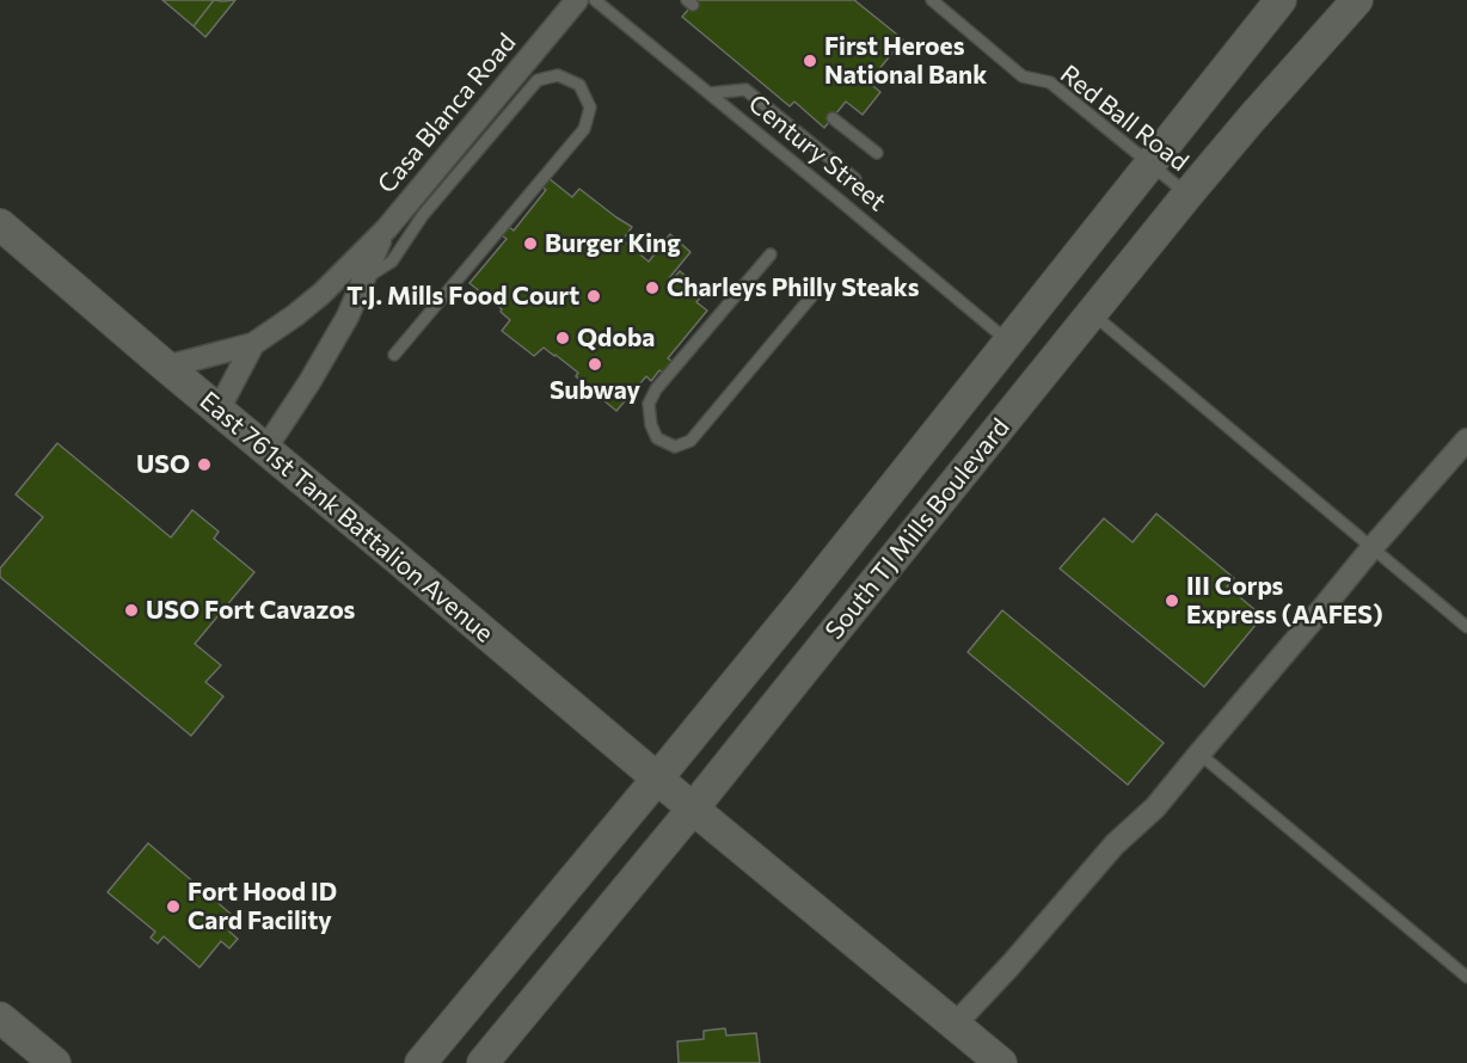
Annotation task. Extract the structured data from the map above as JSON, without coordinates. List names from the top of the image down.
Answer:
{
  "streets": {
    "street": ["Casa Blanca Road", "East 761st Tank Battalion Avenue", "South TJ Mills Boulevard"],
    "lane": ["Red Ball Road", "Century Street"]
  },
  "crossings": [
    ["Casa Blanca Road", "East 761st Tank Battalion Avenue"],
    ["Red Ball Road", "South TJ Mills Boulevard"],
    ["Century Street", "South TJ Mills Boulevard"],
    ["East 761st Tank Battalion Avenue", "South TJ Mills Boulevard"]
  ],
  "places": [
    "First Heroes National Bank",
    "Burger King",
    "Charleys Philly Steaks",
    "T.J. Mills Food Court",
    "Qdoba",
    "Subway",
    "USO",
    "III Corps Express (AAFES)",
    "USO Fort Cavazos",
    "Fort Hood ID Card Facility"
  ]
}
